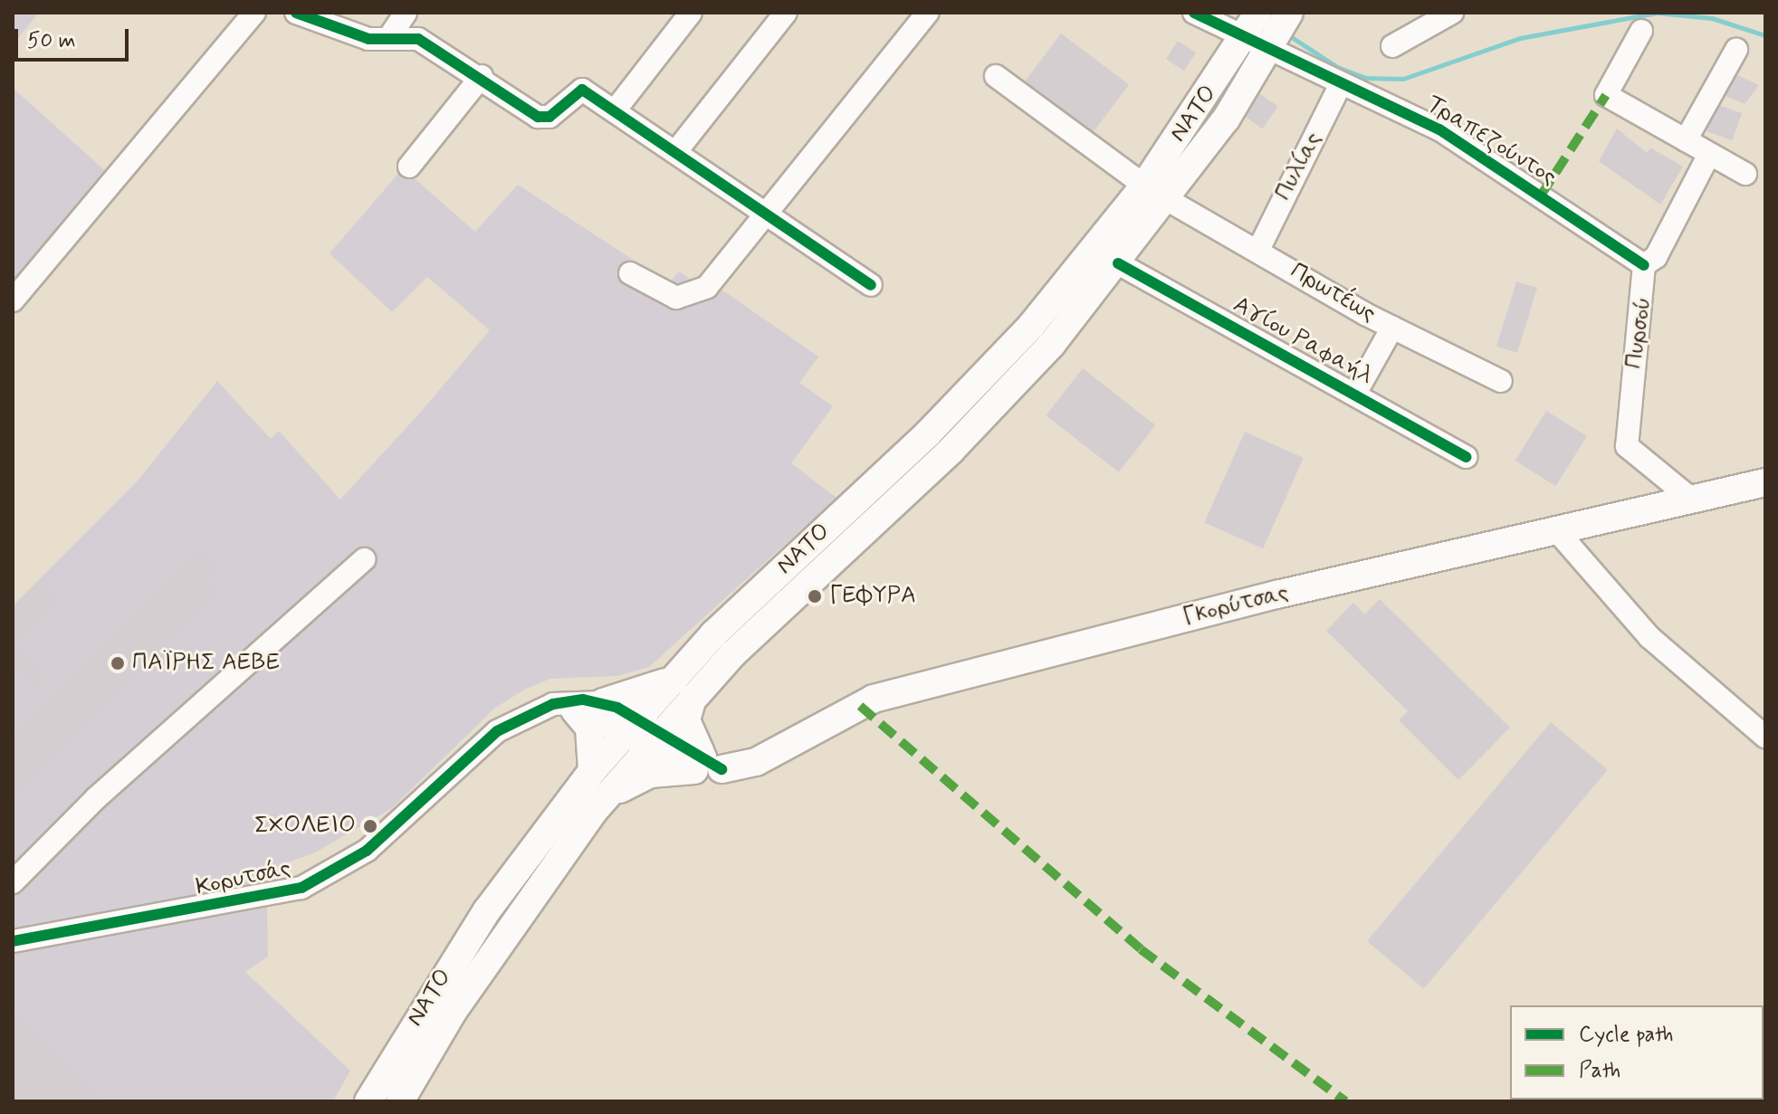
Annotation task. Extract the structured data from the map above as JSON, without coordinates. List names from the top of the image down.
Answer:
{
  "streets": {
    "main road": ["ΝΑΤΟ", "Γκορύτσας"],
    "street": [
      "Τραπεζούντος",
      "Πυλίας",
      "Πρωτέως",
      "Πυρσού",
      "Αγίου Ραφαήλ",
      "Κορυτσάς"
    ]
  },
  "crossings": [
    ["ΝΑΤΟ", "Τραπεζούντος"],
    ["ΝΑΤΟ", "Πρωτέως"],
    ["ΝΑΤΟ", "Αγίου Ραφαήλ"],
    ["ΝΑΤΟ", "Γκορύτσας"],
    ["Τραπεζούντος", "Πυλίας"],
    ["Τραπεζούντος", "Πυρσού"],
    ["Πυλίας", "Πρωτέως"],
    ["Πυρσού", "Γκορύτσας"]
  ],
  "places": ["ΓΕΦΥΡΑ", "ΠΑΪΡΗΣ ΑΕΒΕ", "ΣΧΟΛΕΙΟ"],
  "legend": ["Cycle path", "Path"],
  "scale_bar": "50 m"
}
